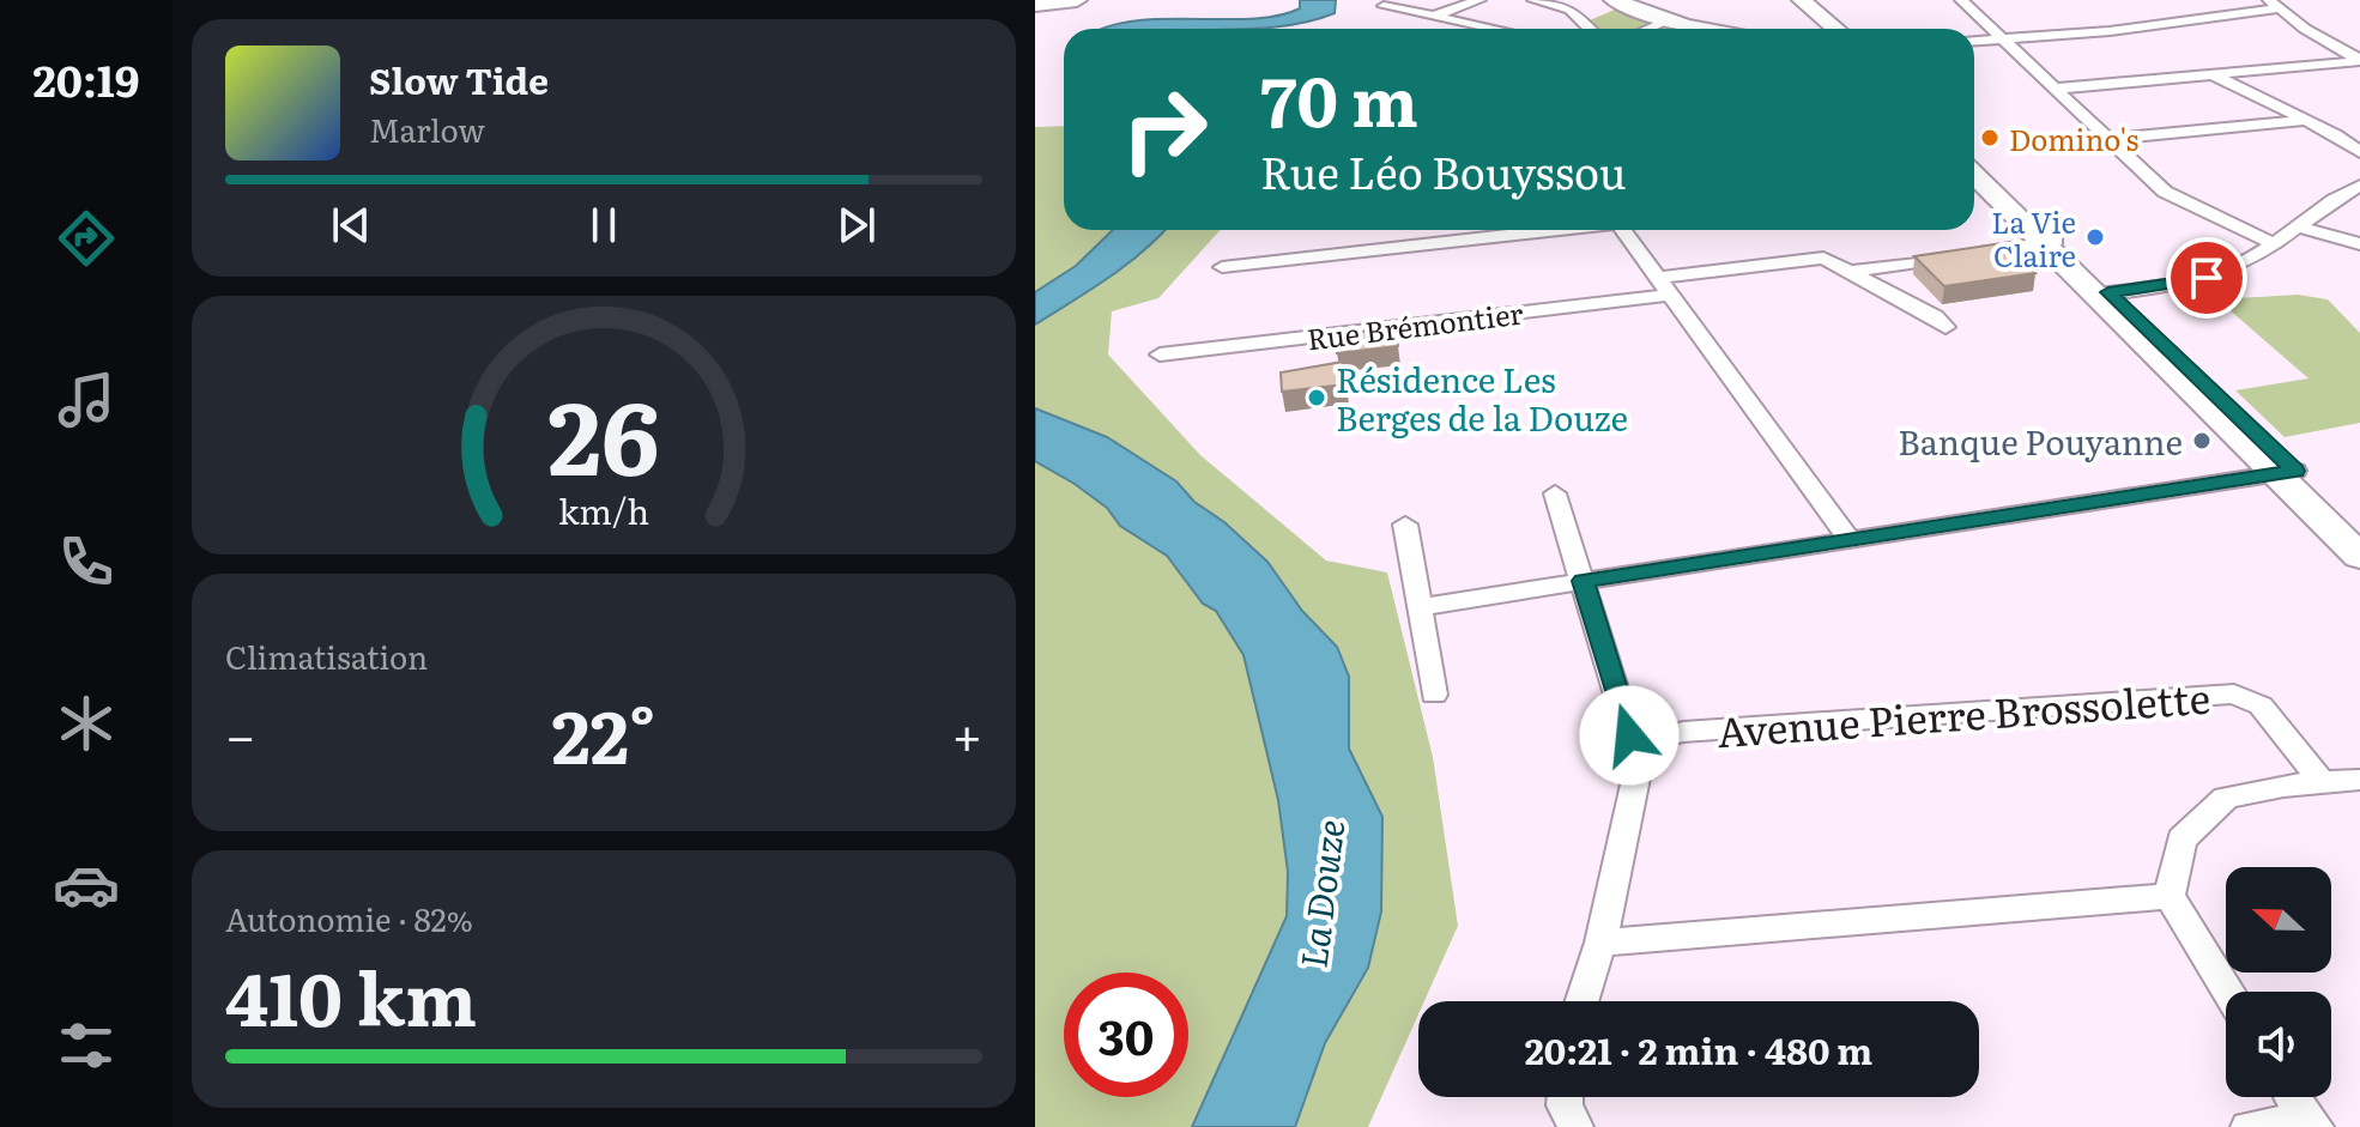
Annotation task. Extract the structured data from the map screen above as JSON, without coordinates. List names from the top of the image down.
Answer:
{
  "streets": {
    "street": ["Rue Brémontier", "Avenue Pierre Brossolette"]
  },
  "water": ["La Douze"],
  "places": [
    "Domino's",
    "La Vie Claire",
    "Résidence Les Berges de la Douze",
    "Banque Pouyanne"
  ],
  "north": "left",
  "page": {
    "tabs": "20:19",
    "turn": ["70 m", "Rue Léo Bouyssou"],
    "song": ["Slow Tide", "Marlow"],
    "tile": [
      "Climatisation",
      ["Autonomie · 82%", "410 km"]
    ],
    "heat": ["−", "22°", "+"],
    "limit": "30",
    "trip": "20:21 · 2 min · 480 m",
    "gauge": ["26", "km/h"]
  }
}
